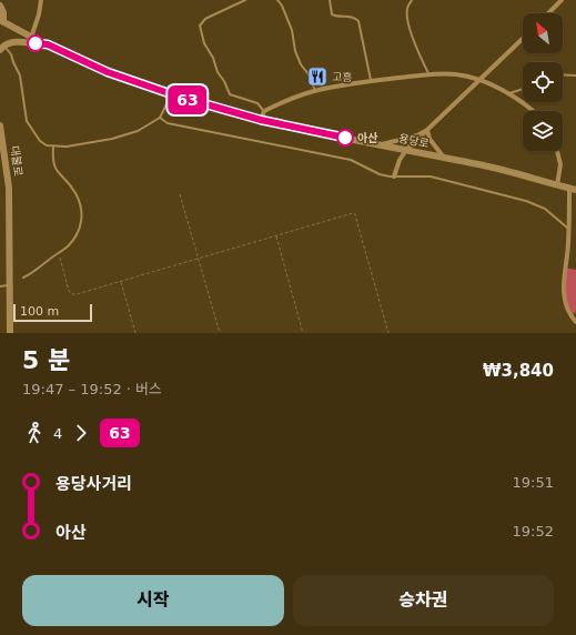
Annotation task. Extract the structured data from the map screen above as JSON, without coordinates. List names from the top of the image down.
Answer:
{
  "streets": {
    "main road": ["용당로", "대불로"]
  },
  "places": {
    "restaurant": ["고흥"],
    "other": ["아산"]
  },
  "lines": ["bus line 63"],
  "scale_bar": "100 m",
  "north": "top left",
  "page": {
    "on_map": "63",
    "scale": "100 m",
    "heading": ["5 분", "19:47 – 19:52 · 버스", "₩3,840"],
    "legs": ["4", "63"],
    "list": [
      {
        "name": "용당사거리",
        "value": "19:51"
      },
      {
        "name": "아산",
        "value": "19:52"
      }
    ],
    "buttons": ["시작", "승차권"]
  }
}
